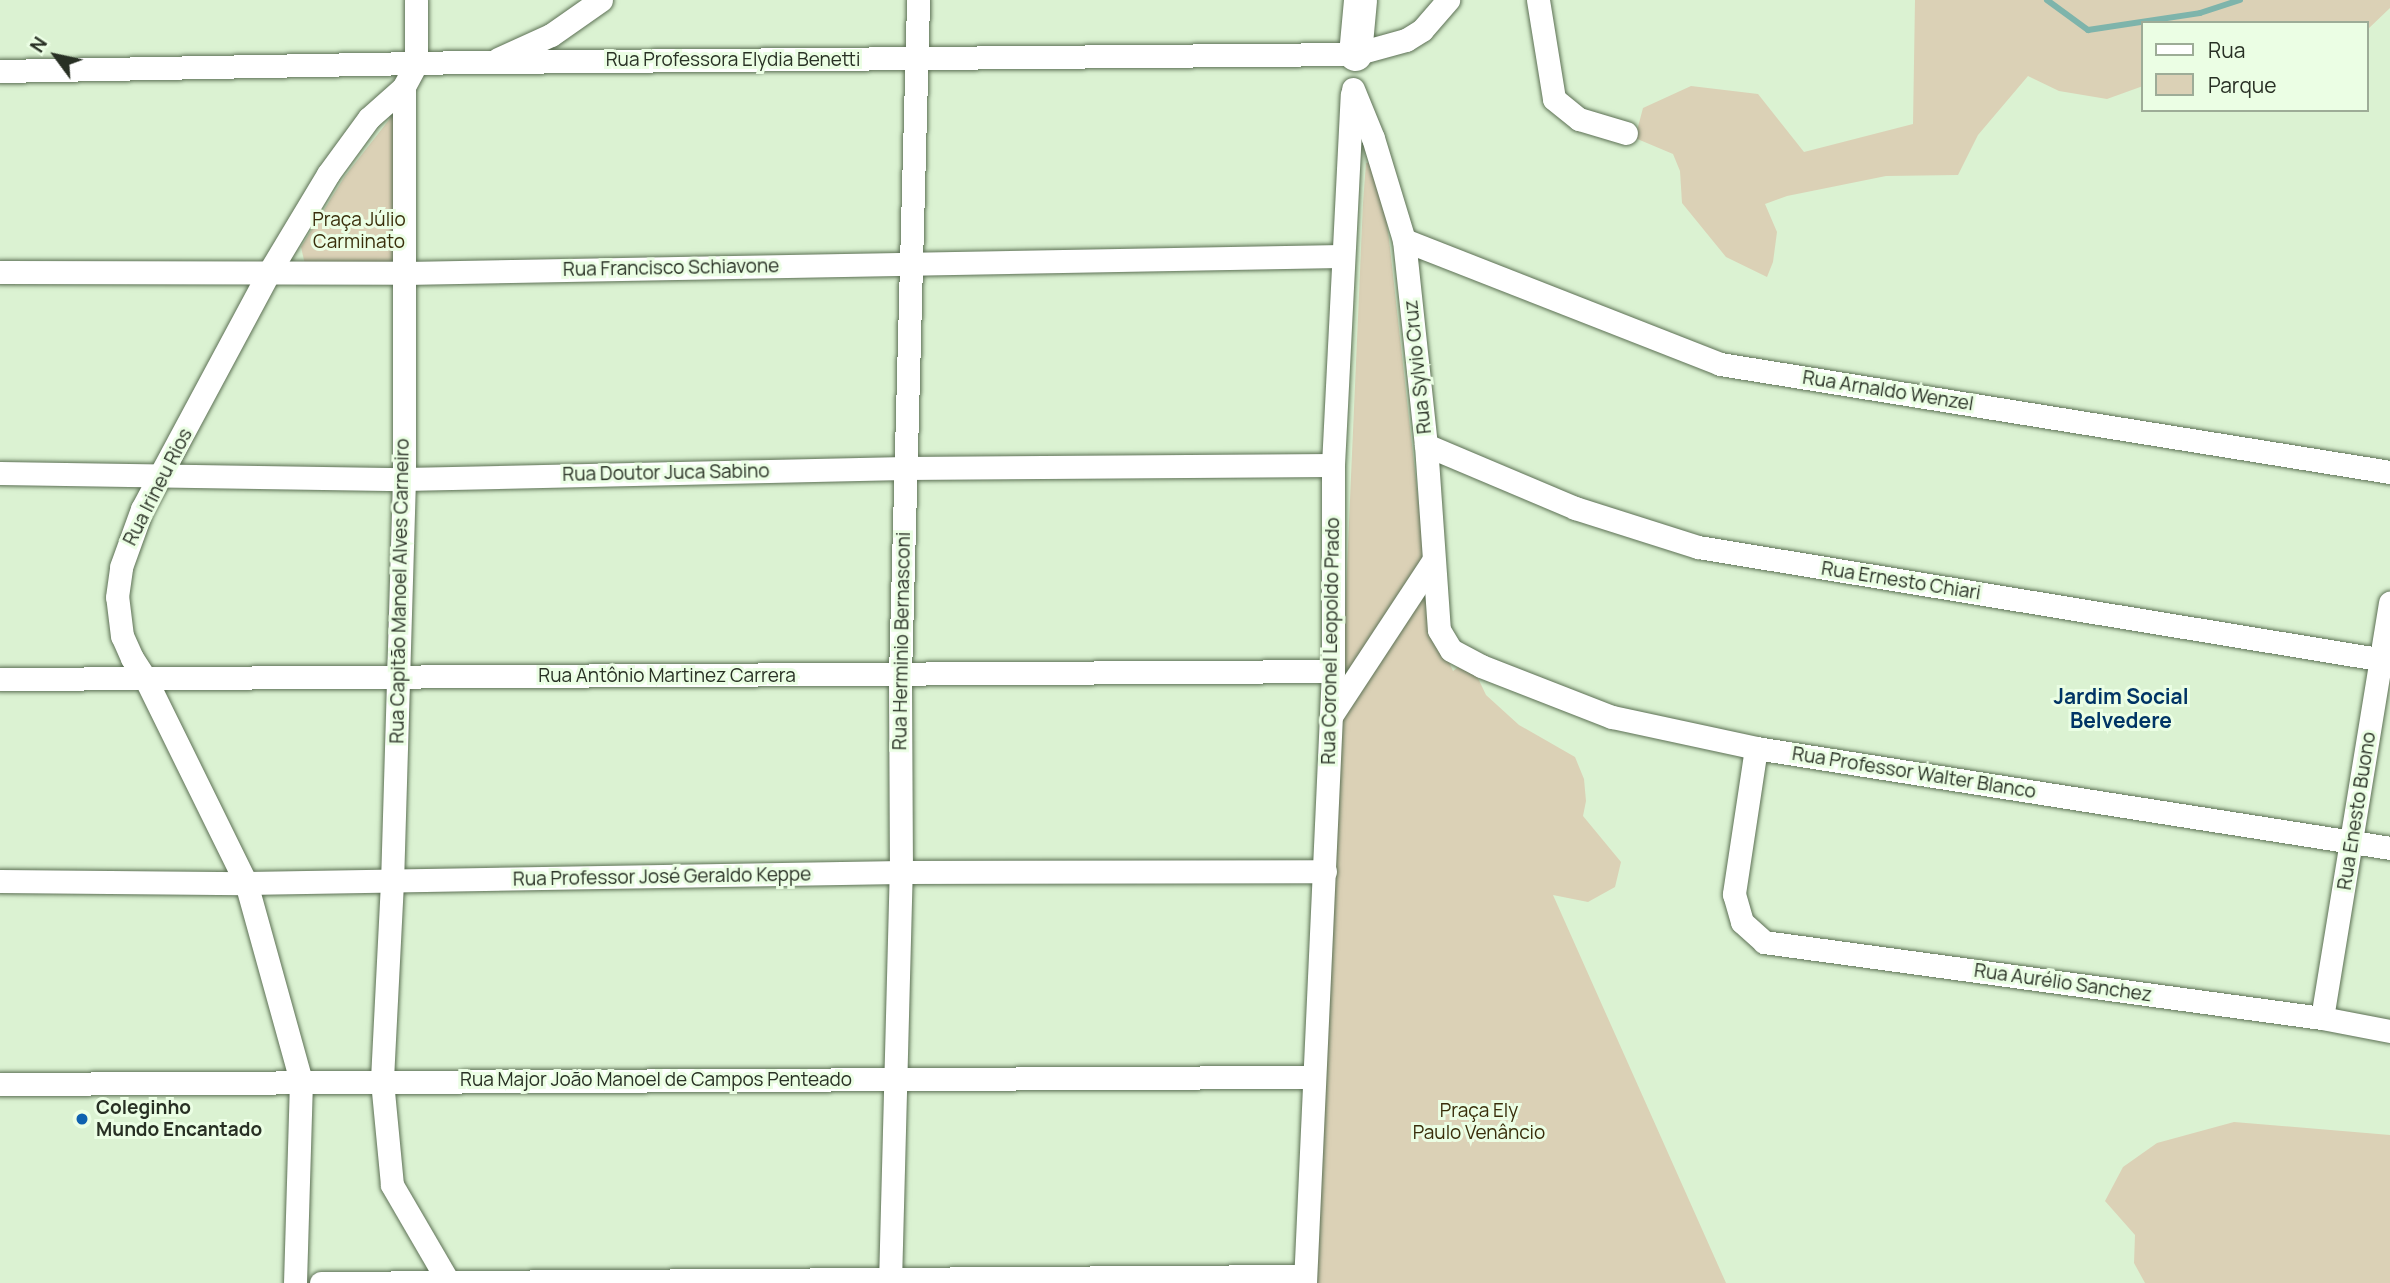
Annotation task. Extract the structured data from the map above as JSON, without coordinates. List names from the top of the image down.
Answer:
{
  "streets": {
    "street": [
      "Rua Professora Elydia Benetti",
      "Rua Francisco Schiavone",
      "Rua Sylvio Cruz",
      "Rua Arnaldo Wenzel",
      "Rua Doutor Juca Sabino",
      "Rua Irineu Rios",
      "Rua Ernesto Chiari",
      "Rua Capitão Manoel Alves Carneiro",
      "Rua Herminio Bernasconi",
      "Rua Coronel Leopoldo Prado",
      "Rua Antônio Martinez Carrera",
      "Rua Professor Walter Blanco",
      "Rua Enesto Buono",
      "Rua Professor José Geraldo Keppe",
      "Rua Aurélio Sanchez",
      "Rua Major João Manoel de Campos Penteado"
    ]
  },
  "crossings": [
    ["Rua Professora Elydia Benetti", "Rua Capitão Manoel Alves Carneiro"],
    ["Rua Professora Elydia Benetti", "Rua Herminio Bernasconi"],
    ["Rua Professora Elydia Benetti", "Rua Coronel Leopoldo Prado"],
    ["Rua Francisco Schiavone", "Rua Irineu Rios"],
    ["Rua Francisco Schiavone", "Rua Capitão Manoel Alves Carneiro"],
    ["Rua Francisco Schiavone", "Rua Herminio Bernasconi"],
    ["Rua Francisco Schiavone", "Rua Coronel Leopoldo Prado"],
    ["Rua Sylvio Cruz", "Rua Arnaldo Wenzel"],
    ["Rua Sylvio Cruz", "Rua Ernesto Chiari"],
    ["Rua Sylvio Cruz", "Rua Coronel Leopoldo Prado"],
    ["Rua Sylvio Cruz", "Rua Professor Walter Blanco"],
    ["Rua Doutor Juca Sabino", "Rua Irineu Rios"],
    ["Rua Doutor Juca Sabino", "Rua Capitão Manoel Alves Carneiro"],
    ["Rua Doutor Juca Sabino", "Rua Herminio Bernasconi"],
    ["Rua Doutor Juca Sabino", "Rua Coronel Leopoldo Prado"],
    ["Rua Irineu Rios", "Rua Capitão Manoel Alves Carneiro"],
    ["Rua Irineu Rios", "Rua Antônio Martinez Carrera"],
    ["Rua Irineu Rios", "Rua Professor José Geraldo Keppe"],
    ["Rua Irineu Rios", "Rua Major João Manoel de Campos Penteado"],
    ["Rua Ernesto Chiari", "Rua Enesto Buono"],
    ["Rua Capitão Manoel Alves Carneiro", "Rua Antônio Martinez Carrera"],
    ["Rua Capitão Manoel Alves Carneiro", "Rua Professor José Geraldo Keppe"],
    ["Rua Capitão Manoel Alves Carneiro", "Rua Major João Manoel de Campos Penteado"],
    ["Rua Herminio Bernasconi", "Rua Antônio Martinez Carrera"],
    ["Rua Herminio Bernasconi", "Rua Professor José Geraldo Keppe"],
    ["Rua Herminio Bernasconi", "Rua Major João Manoel de Campos Penteado"],
    ["Rua Coronel Leopoldo Prado", "Rua Antônio Martinez Carrera"],
    ["Rua Coronel Leopoldo Prado", "Rua Professor José Geraldo Keppe"],
    ["Rua Coronel Leopoldo Prado", "Rua Major João Manoel de Campos Penteado"],
    ["Rua Professor Walter Blanco", "Rua Enesto Buono"],
    ["Rua Professor Walter Blanco", "Rua Aurélio Sanchez"],
    ["Rua Enesto Buono", "Rua Aurélio Sanchez"]
  ],
  "districts": ["Jardim Social Belvedere"],
  "parks": ["Praça Júlio Carminato", "Praça Ely Paulo Venâncio"],
  "places": ["Coleginho Mundo Encantado"],
  "legend": ["Rua", "Parque"],
  "north": "top left"
}
